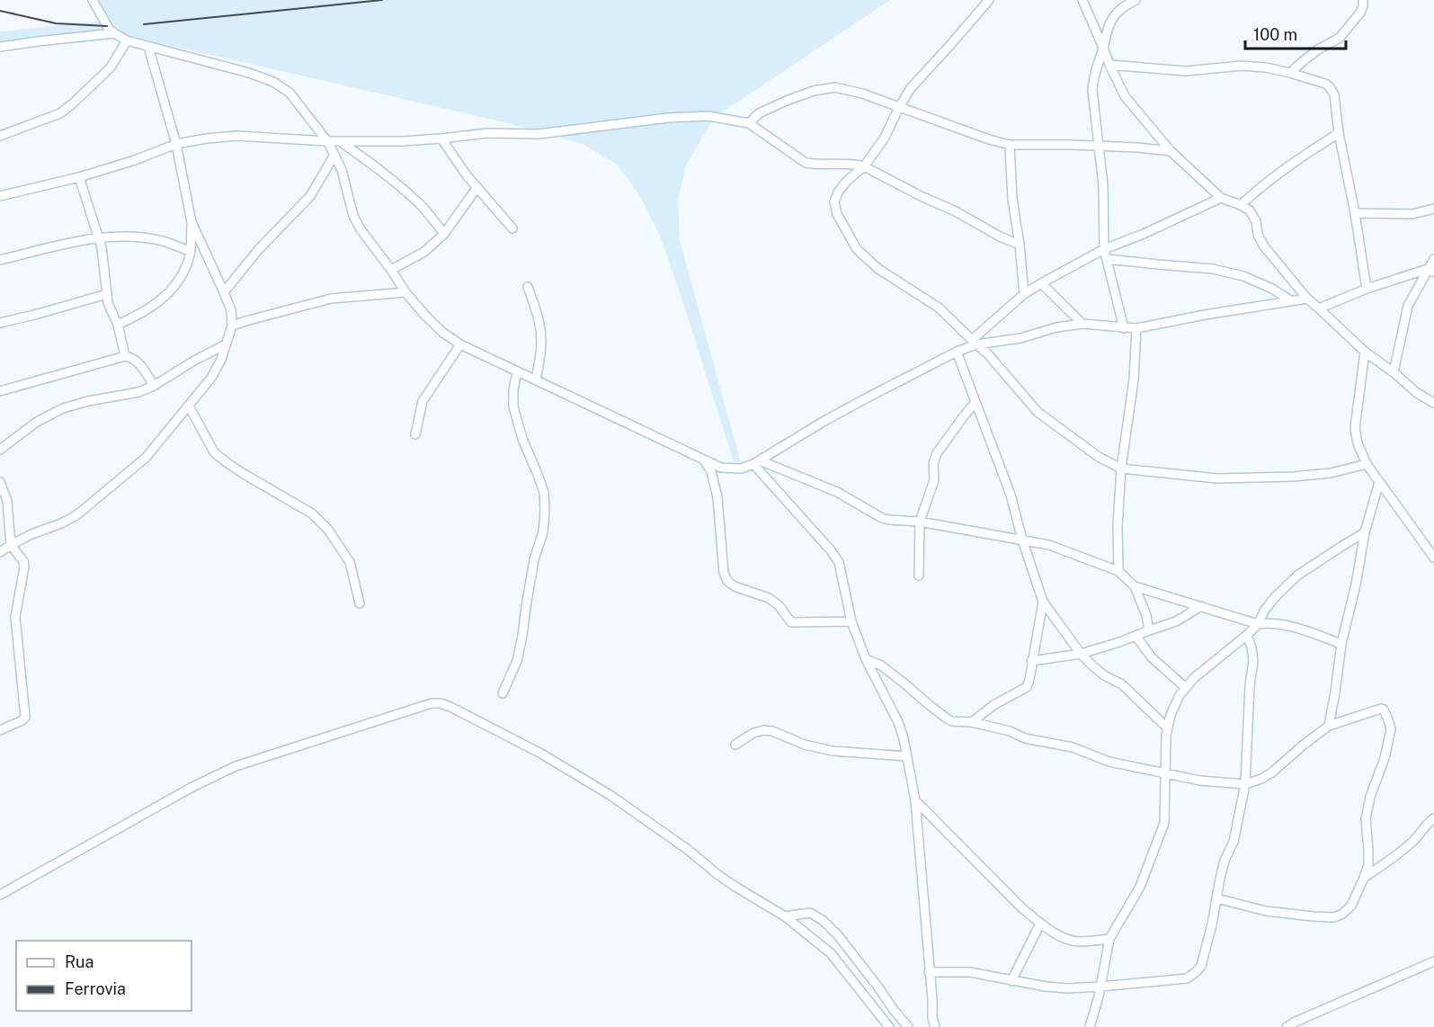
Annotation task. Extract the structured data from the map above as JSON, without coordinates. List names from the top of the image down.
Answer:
{
  "legend": ["Rua", "Ferrovia"],
  "scale_bar": "100 m"
}
